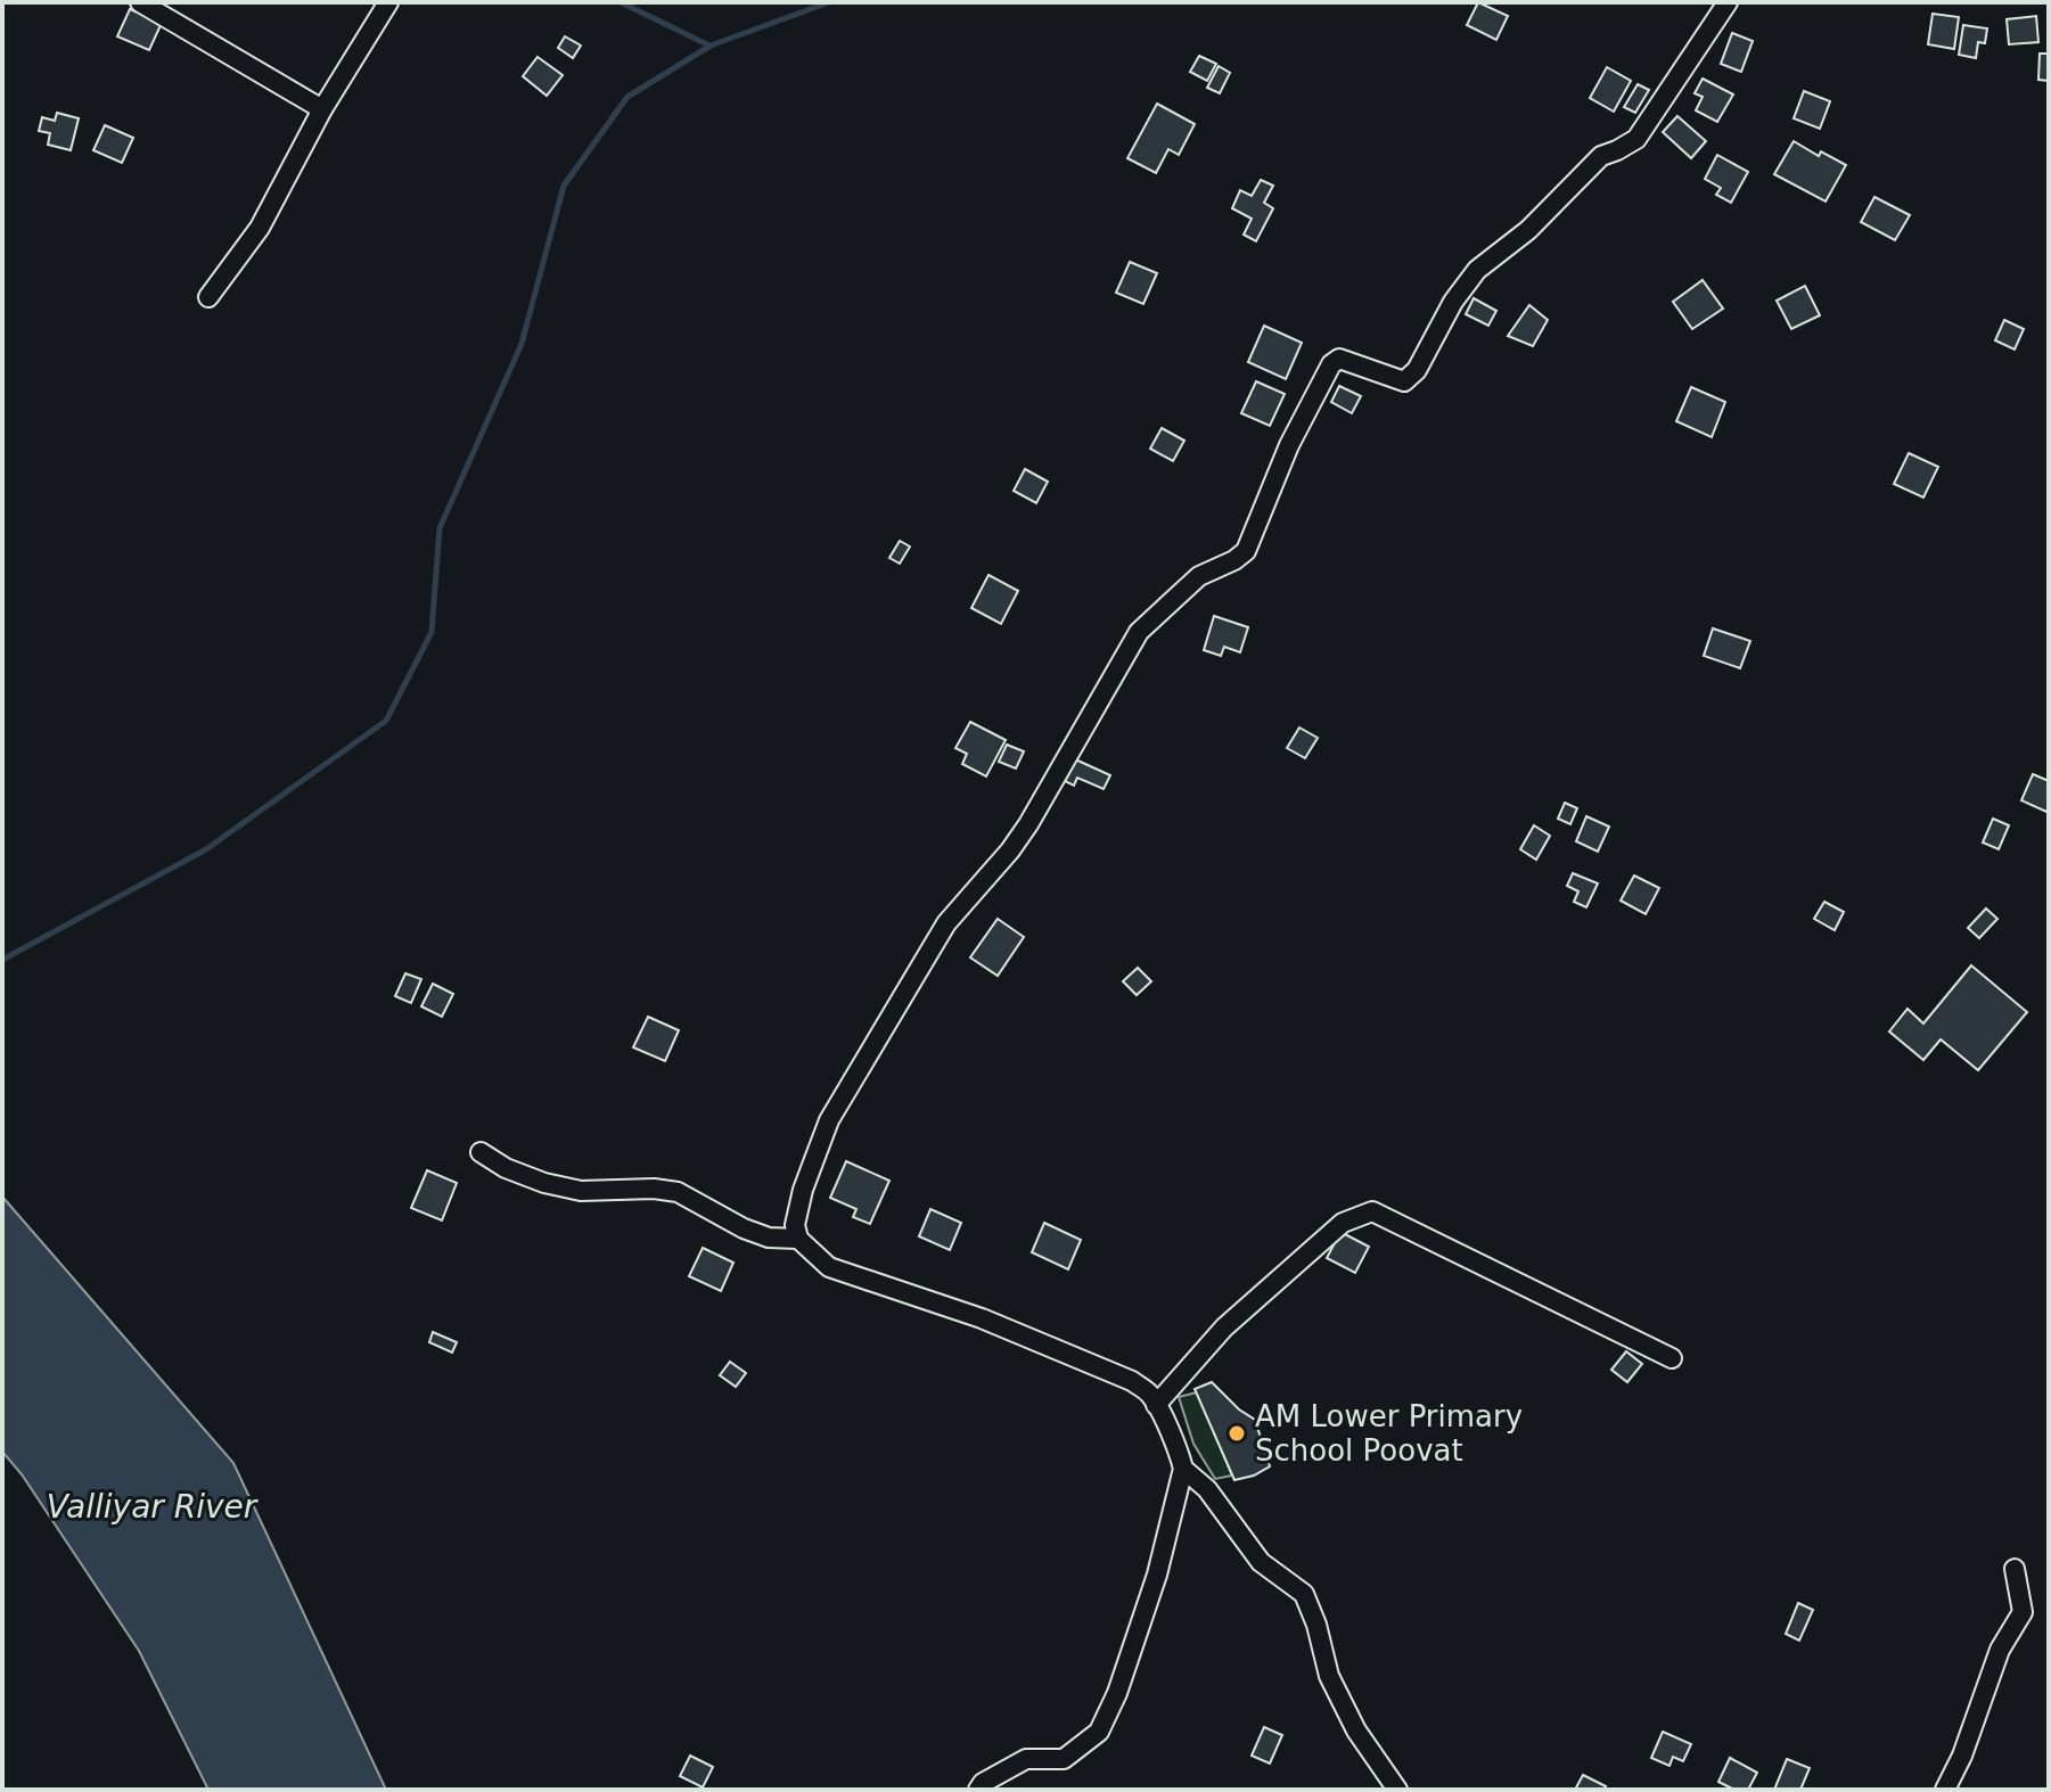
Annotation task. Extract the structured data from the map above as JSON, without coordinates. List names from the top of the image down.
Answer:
{
  "water": ["Valliyar River"],
  "places": ["AM Lower Primary School Poovat"]
}
